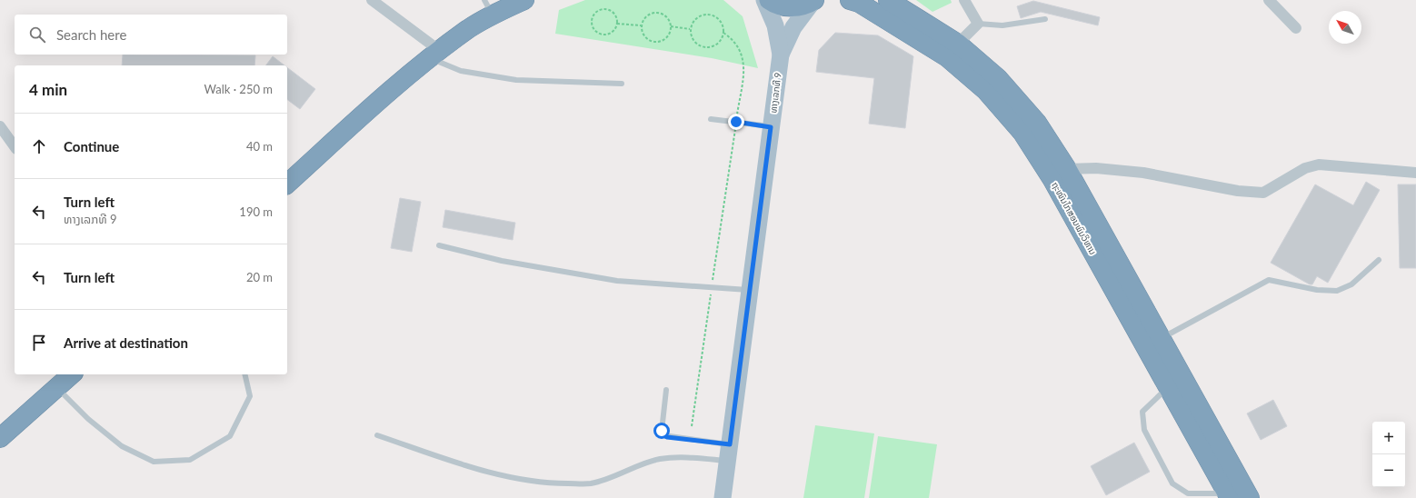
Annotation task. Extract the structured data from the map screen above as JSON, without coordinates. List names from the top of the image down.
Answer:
{
  "streets": {
    "highway": ["ຖະໜົນໄກສອນພົມວິຫານ"],
    "main road": ["ທາງເລກທີ 9"]
  },
  "north": "top left",
  "page": {
    "search": "Search here",
    "heading": ["4 min", "Walk · 250 m"],
    "list": [
      ["Continue", "40 m"],
      ["Turn left", "ທາງເລກທີ 9", "190 m"],
      ["Turn left", "20 m"],
      "Arrive at destination"
    ],
    "map_buttons": ["+", "−"]
  }
}
